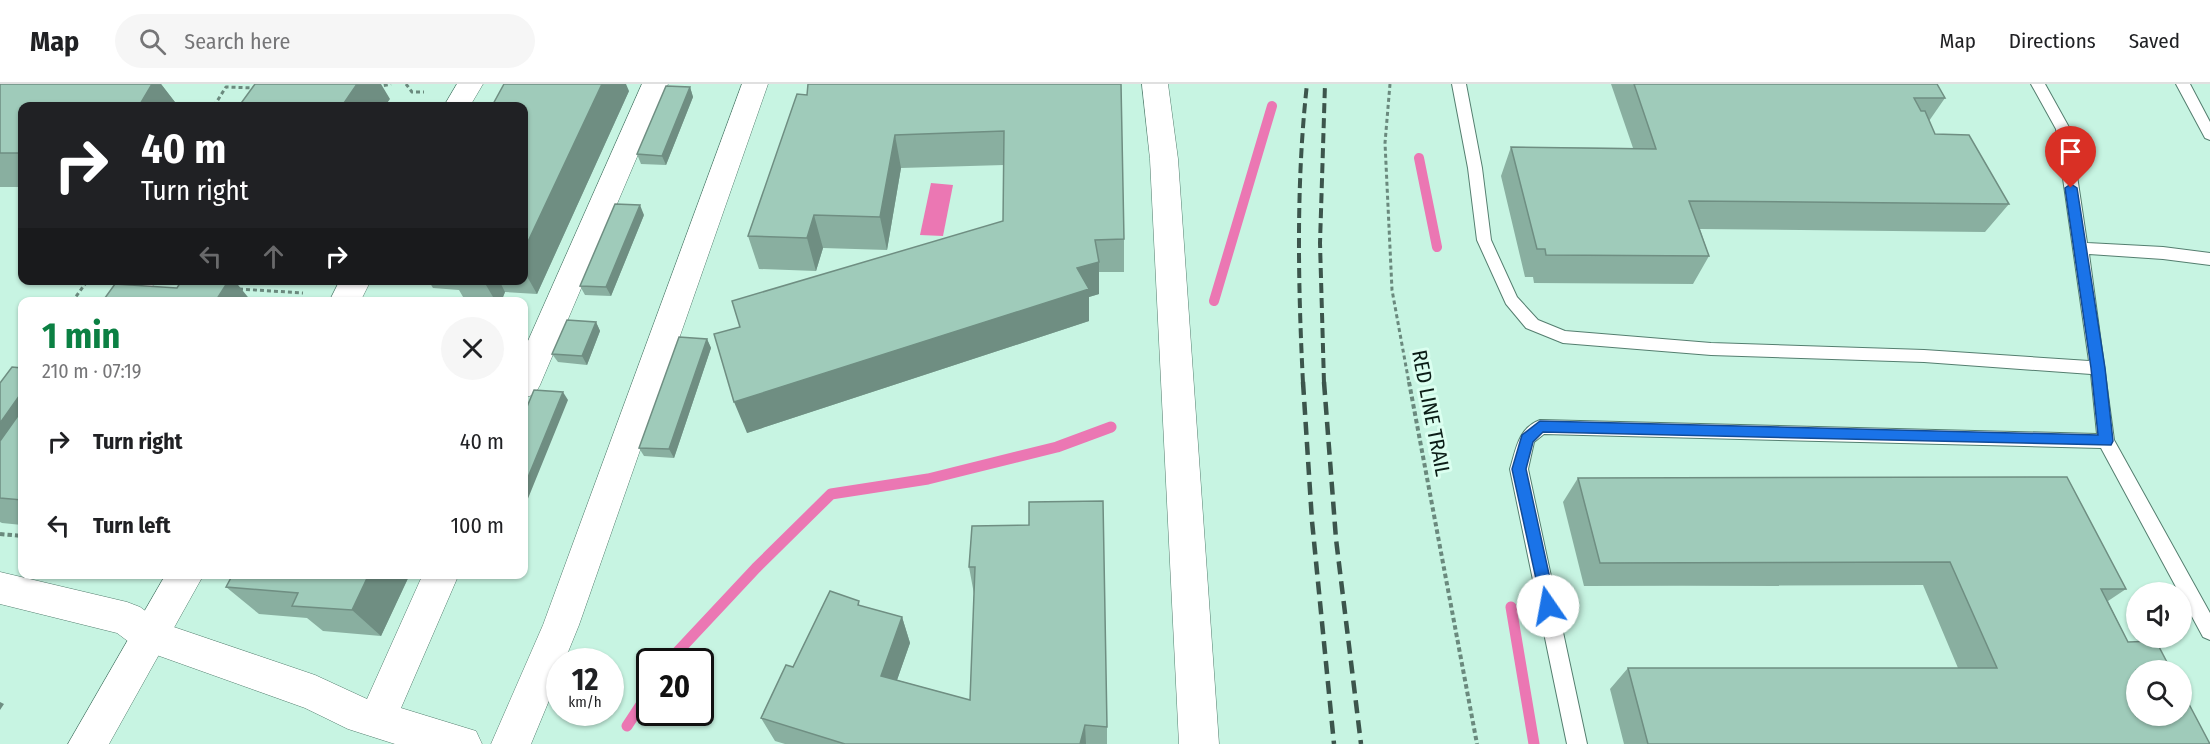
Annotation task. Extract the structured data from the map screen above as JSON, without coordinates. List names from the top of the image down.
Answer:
{
  "streets": {
    "path": ["RED LINE TRAIL"]
  },
  "page": {
    "header": "Map",
    "search": "Search here",
    "nav": ["Map", "Directions", "Saved"],
    "turn": ["40 m", "Turn right"],
    "heading": ["1 min", "210 m · 07:19"],
    "list": [
      {
        "name": "Turn right",
        "value": "40 m"
      },
      {
        "name": "Turn left",
        "value": "100 m"
      }
    ],
    "speed": "12 km/h",
    "limit": "20"
  }
}
